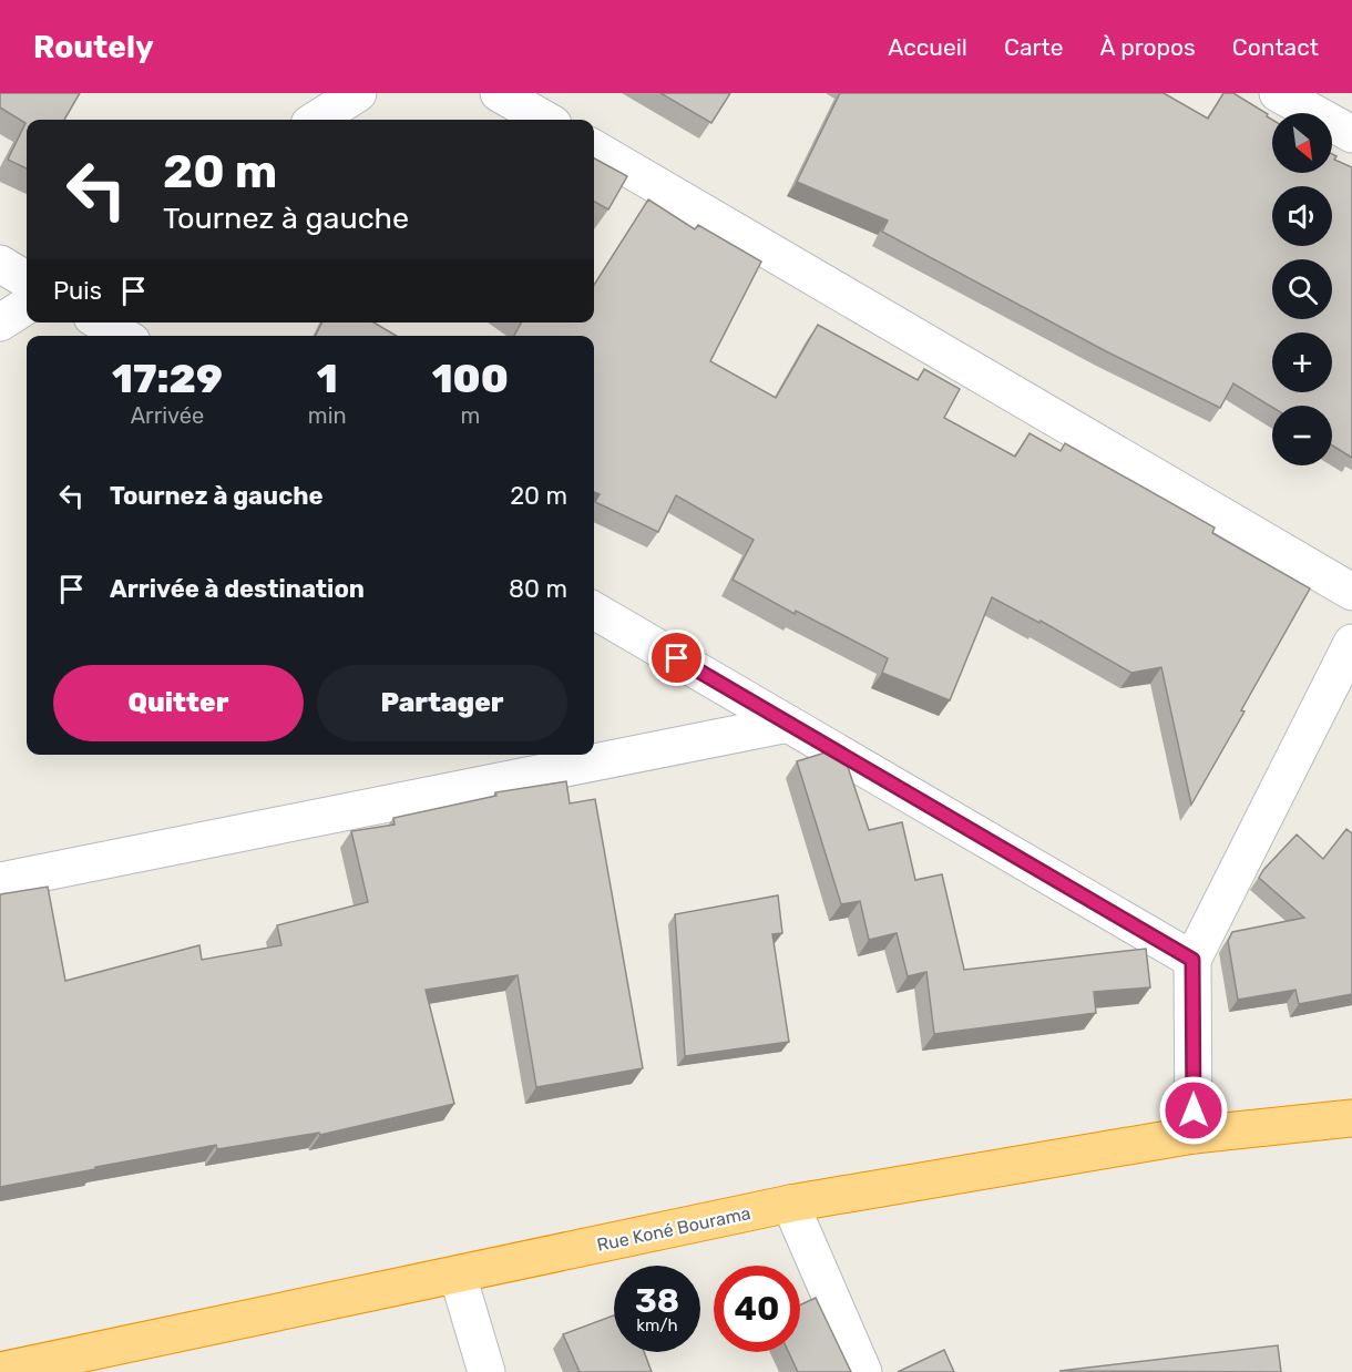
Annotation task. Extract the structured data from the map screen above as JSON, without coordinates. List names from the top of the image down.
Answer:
{
  "streets": {
    "highway": ["Rue Koné Bourama"]
  },
  "north": "bottom right",
  "page": {
    "header": "Routely",
    "nav": [
      "Accueil",
      "Carte",
      "À propos",
      "Contact"
    ],
    "map_buttons": ["+", "−"],
    "turn": ["20 m", "Tournez à gauche"],
    "then": "Puis",
    "eta": [
      "17:29",
      "Arrivée",
      "1",
      "min",
      "100",
      "m"
    ],
    "list": [
      {
        "name": "Tournez à gauche",
        "value": "20 m"
      },
      {
        "name": "Arrivée à destination",
        "value": "80 m"
      }
    ],
    "buttons": ["Quitter", "Partager"],
    "speed": "38 km/h",
    "limit": "40"
  }
}
